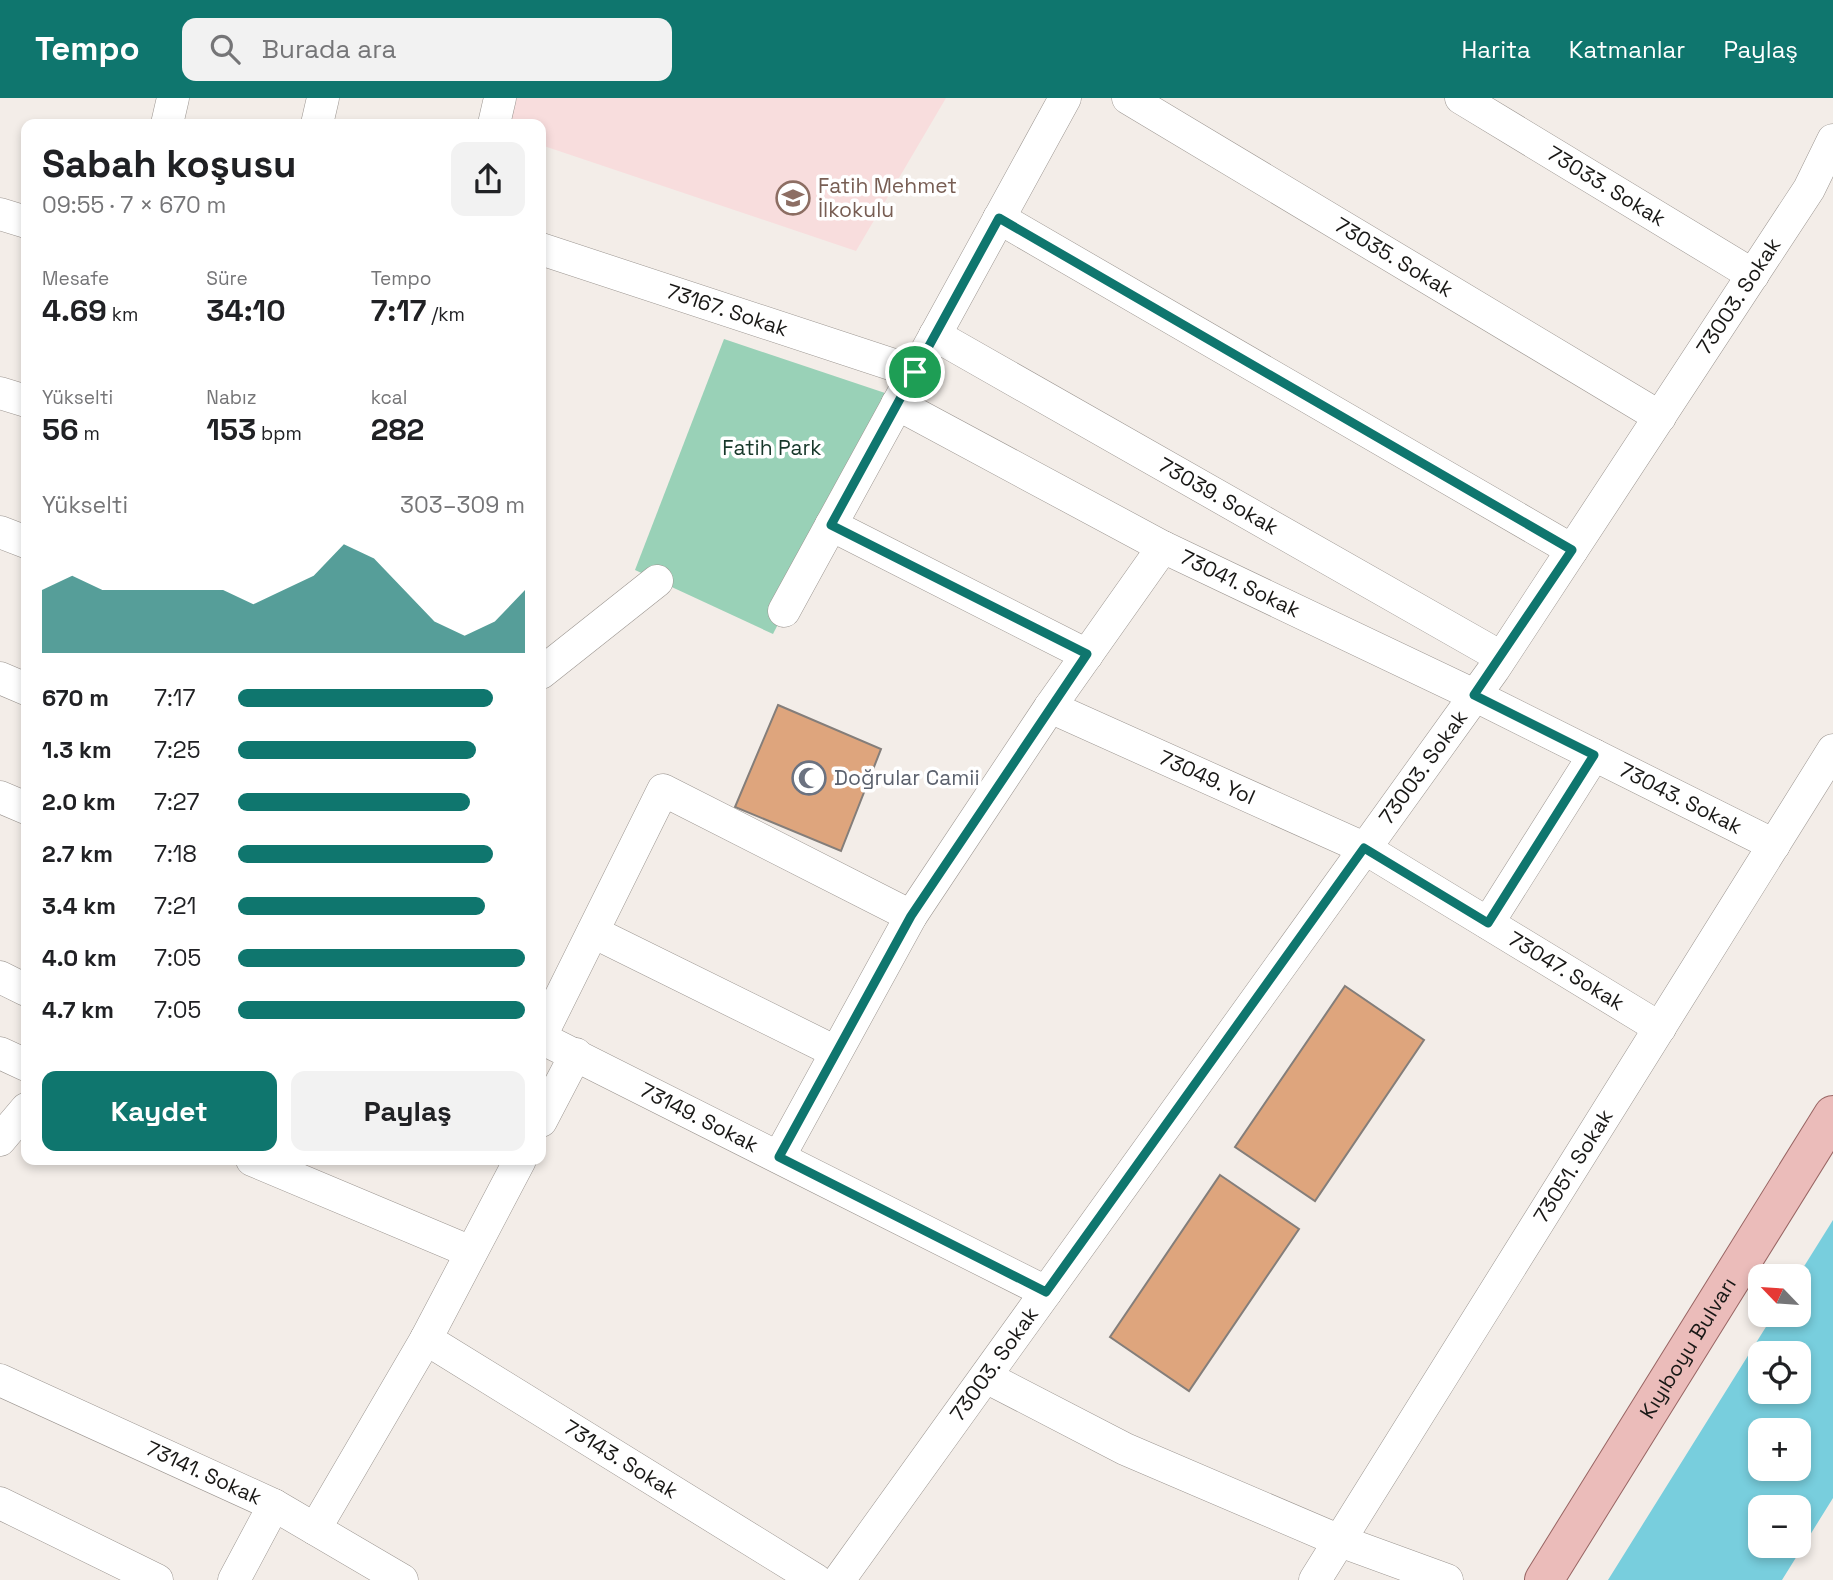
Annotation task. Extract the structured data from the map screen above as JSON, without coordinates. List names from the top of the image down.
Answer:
{
  "streets": {
    "main road": ["Kıyıboyu Bulvarı"],
    "street": [
      "73033. Sokak",
      "73035. Sokak",
      "73003. Sokak",
      "73167. Sokak",
      "73039. Sokak",
      "73041. Sokak",
      "73049. Yol",
      "73043. Sokak",
      "73047. Sokak",
      "73149. Sokak",
      "73051. Sokak",
      "73143. Sokak",
      "73141. Sokak"
    ]
  },
  "crossings": [
    ["73033. Sokak", "73003. Sokak"],
    ["73035. Sokak", "73003. Sokak"],
    ["73003. Sokak", "73039. Sokak"],
    ["73003. Sokak", "73041. Sokak"],
    ["73003. Sokak", "73049. Yol"],
    ["73003. Sokak", "73043. Sokak"],
    ["73003. Sokak", "73047. Sokak"],
    ["73003. Sokak", "73149. Sokak"],
    ["73041. Sokak", "73049. Yol"],
    ["73041. Sokak", "73043. Sokak"],
    ["73041. Sokak", "73149. Sokak"],
    ["73049. Yol", "73047. Sokak"],
    ["73043. Sokak", "73051. Sokak"],
    ["73047. Sokak", "73051. Sokak"]
  ],
  "parks": ["Fatih Park"],
  "places": {
    "school or university": ["Fatih Mehmet İlkokulu"],
    "mosque": ["Doğrular Camii"]
  },
  "north": "top left",
  "page": {
    "header": "Tempo",
    "search": "Burada ara",
    "nav": ["Harita", "Katmanlar", "Paylaş"],
    "heading": ["Sabah koşusu", "09:55 · 7 × 670 m"],
    "stats": [
      ["Mesafe", "4.69 km"],
      ["Süre", "34:10"],
      ["Tempo", "7:17 /km"],
      ["Yükselti", "56 m"],
      ["Nabız", "153 bpm"],
      ["kcal", "282"]
    ],
    "chart": ["Yükselti", "303–309 m"],
    "list": [
      {
        "name": "670 m",
        "note": "7:17"
      },
      {
        "name": "1.3 km",
        "note": "7:25"
      },
      {
        "name": "2.0 km",
        "note": "7:27"
      },
      {
        "name": "2.7 km",
        "note": "7:18"
      },
      {
        "name": "3.4 km",
        "note": "7:21"
      },
      {
        "name": "4.0 km",
        "note": "7:05"
      },
      {
        "name": "4.7 km",
        "note": "7:05"
      }
    ],
    "buttons": ["Kaydet", "Paylaş"],
    "map_buttons": ["+", "−"]
  }
}
